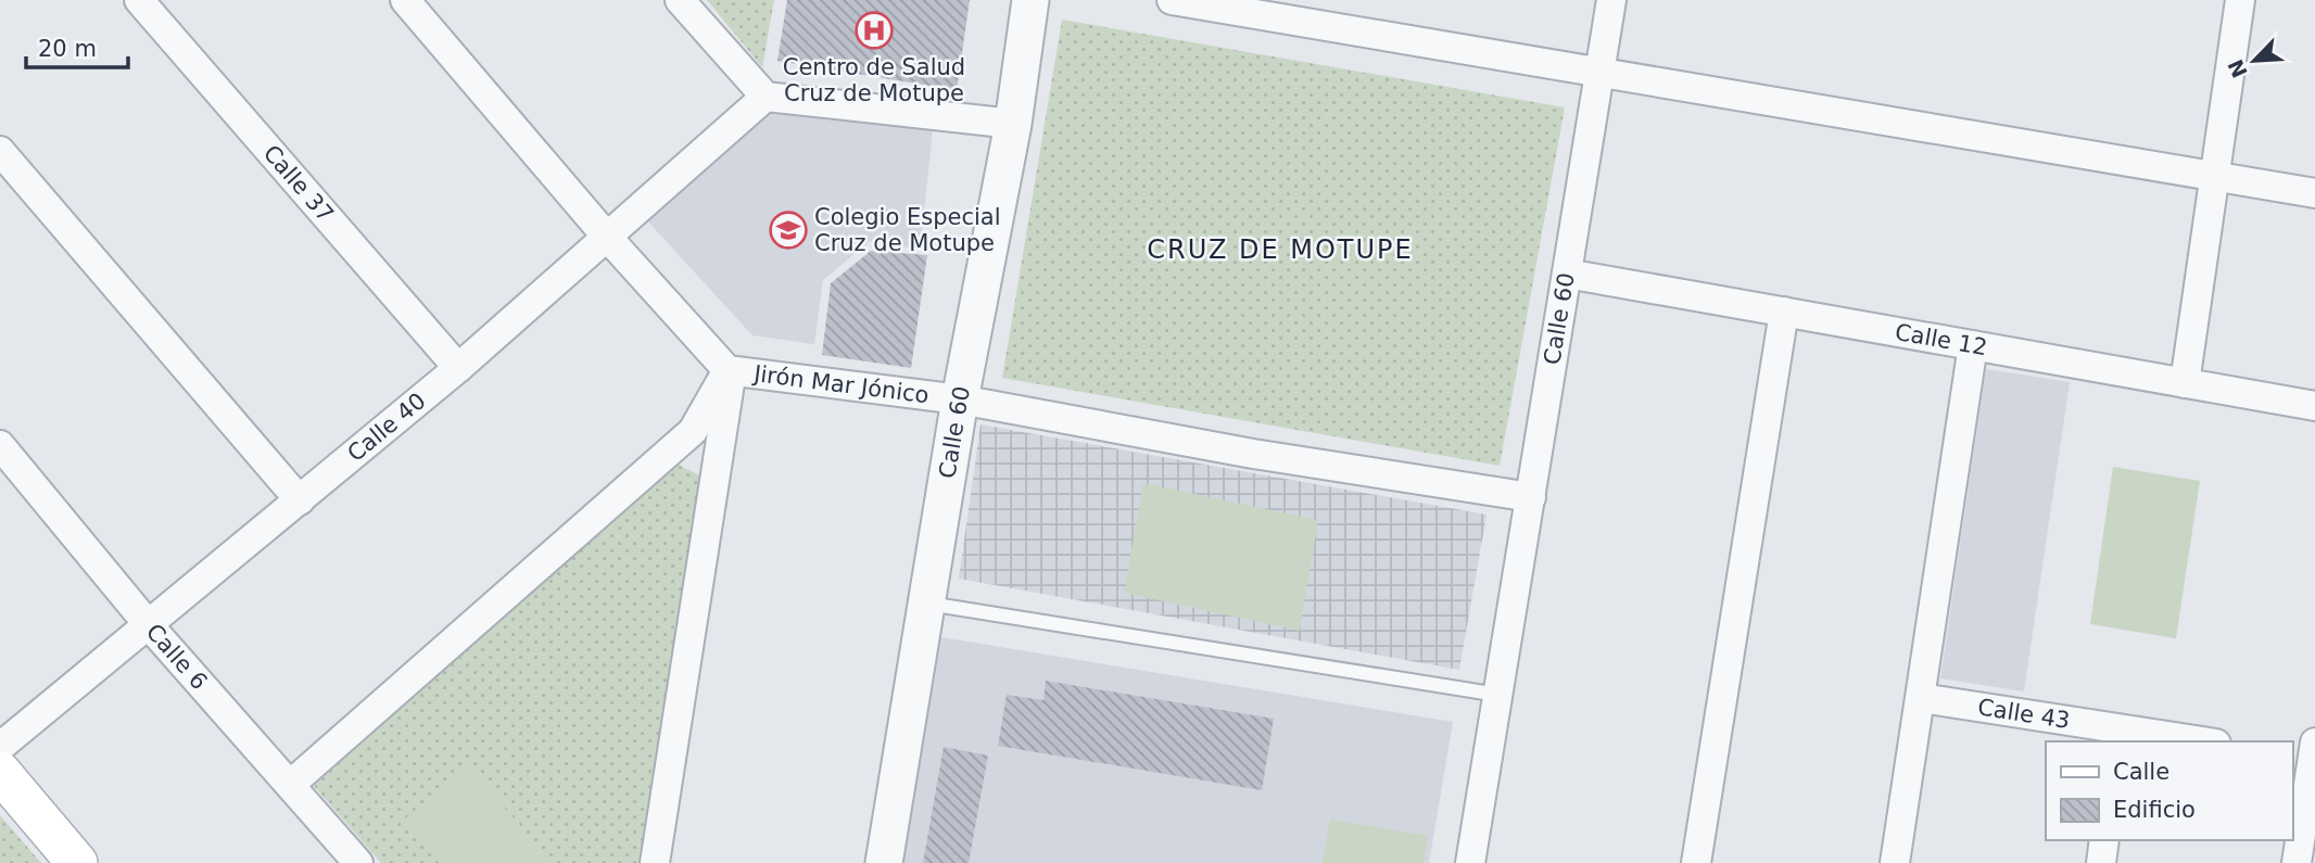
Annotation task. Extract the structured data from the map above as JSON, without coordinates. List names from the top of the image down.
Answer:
{
  "streets": {
    "street": [
      "Calle 37",
      "Calle 60",
      "Calle 12",
      "Jirón Mar Jónico",
      "Calle 40",
      "Calle 6",
      "Calle 43"
    ]
  },
  "crossings": [
    ["Calle 37", "Calle 40"],
    ["Calle 60", "Calle 12"],
    ["Calle 60", "Jirón Mar Jónico"],
    ["Jirón Mar Jónico", "Calle 40"],
    ["Calle 40", "Calle 6"]
  ],
  "districts": ["CRUZ DE MOTUPE"],
  "places": {
    "hospital": ["Centro de Salud Cruz de Motupe"],
    "school or university": ["Colegio Especial Cruz de Motupe"]
  },
  "legend": ["Calle", "Edificio"],
  "scale_bar": "20 m",
  "north": "bottom left"
}
